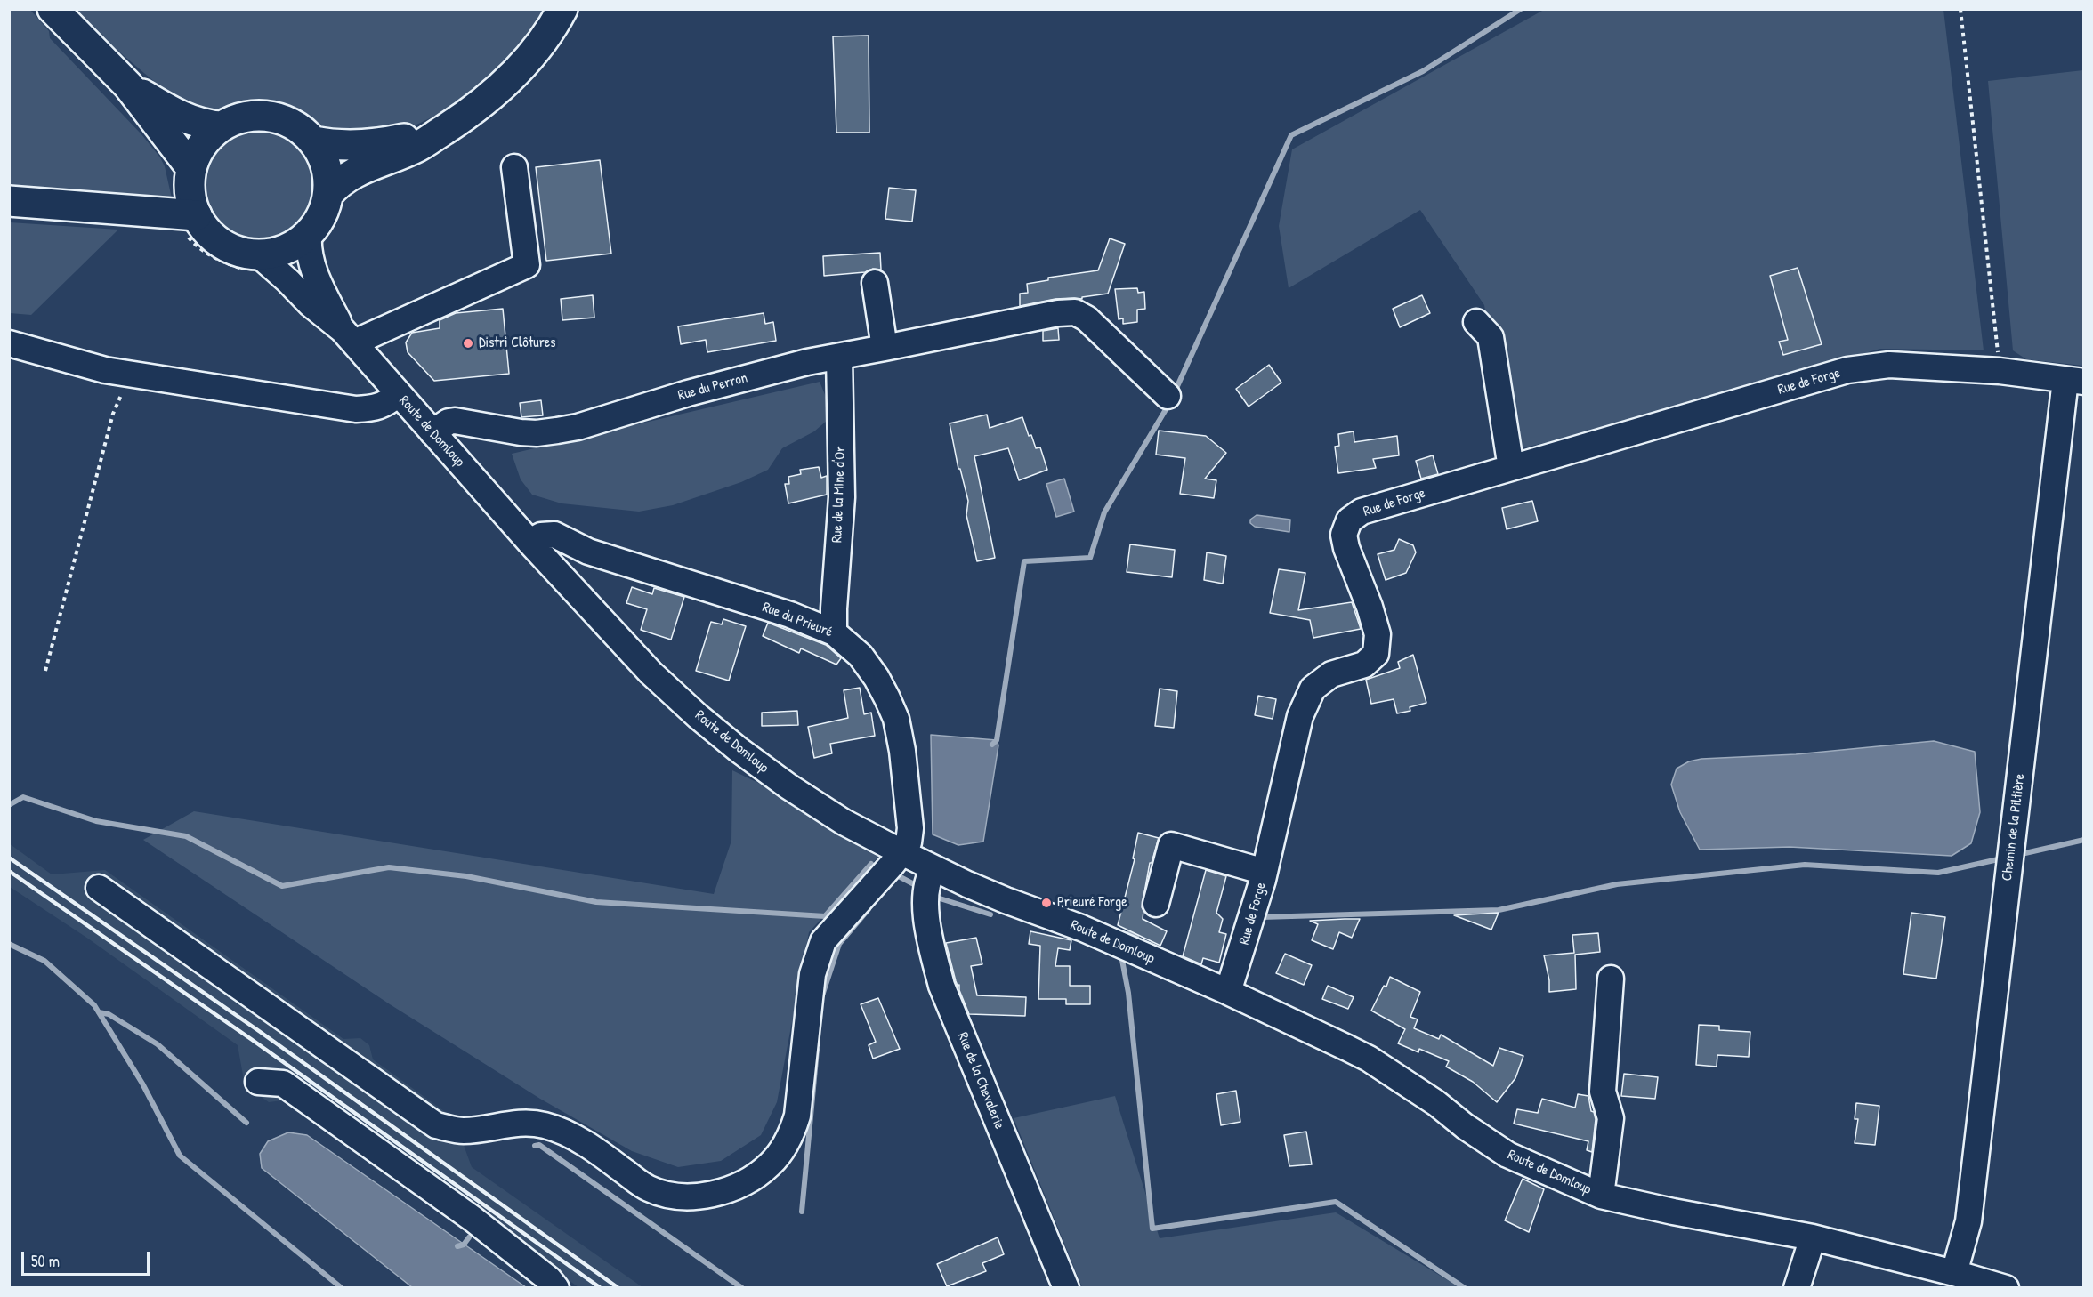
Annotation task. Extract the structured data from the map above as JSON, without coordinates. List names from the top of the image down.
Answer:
{
  "streets": {
    "street": [
      "Rue de Forge",
      "Rue du Perron",
      "Route de Domloup",
      "Rue de la Mine d'Or",
      "Rue du Prieuré",
      "Chemin de la Piltière",
      "Rue de la Chevalerie"
    ]
  },
  "crossings": [
    ["Rue de Forge", "Route de Domloup"],
    ["Rue de Forge", "Chemin de la Piltière"],
    ["Rue du Perron", "Route de Domloup"],
    ["Rue du Perron", "Rue de la Mine d'Or"],
    ["Route de Domloup", "Rue du Prieuré"],
    ["Route de Domloup", "Chemin de la Piltière"],
    ["Route de Domloup", "Rue de la Chevalerie"],
    ["Rue de la Mine d'Or", "Rue du Prieuré"]
  ],
  "places": ["Distri Clôtures", "Prieuré Forge"],
  "scale_bar": "50 m"
}
